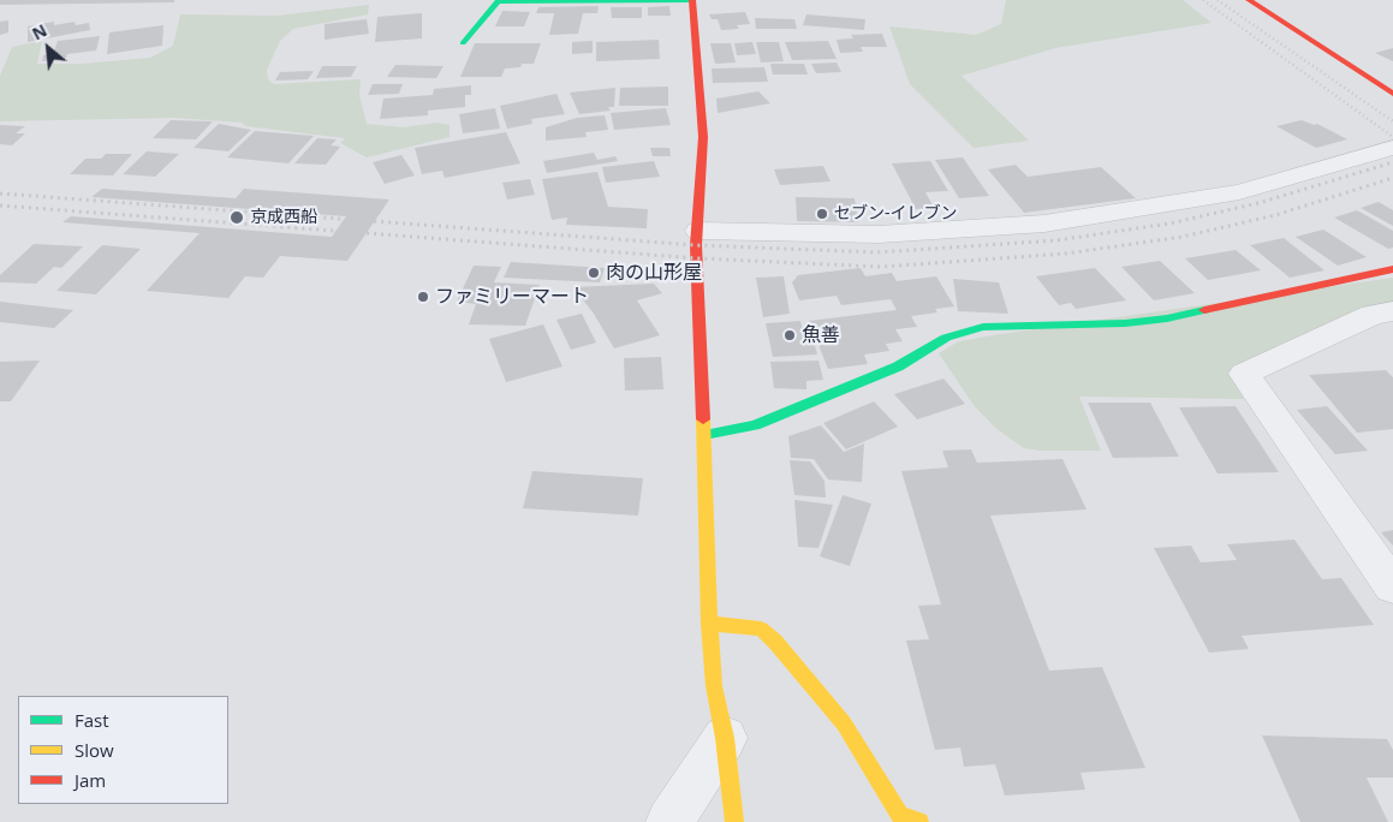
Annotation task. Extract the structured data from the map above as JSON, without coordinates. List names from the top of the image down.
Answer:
{
  "places": [
    "セブン-イレブン",
    "京成西船",
    "肉の山形屋",
    "ファミリーマート",
    "魚善"
  ],
  "legend": ["Fast", "Slow", "Jam"],
  "north": "top left"
}
